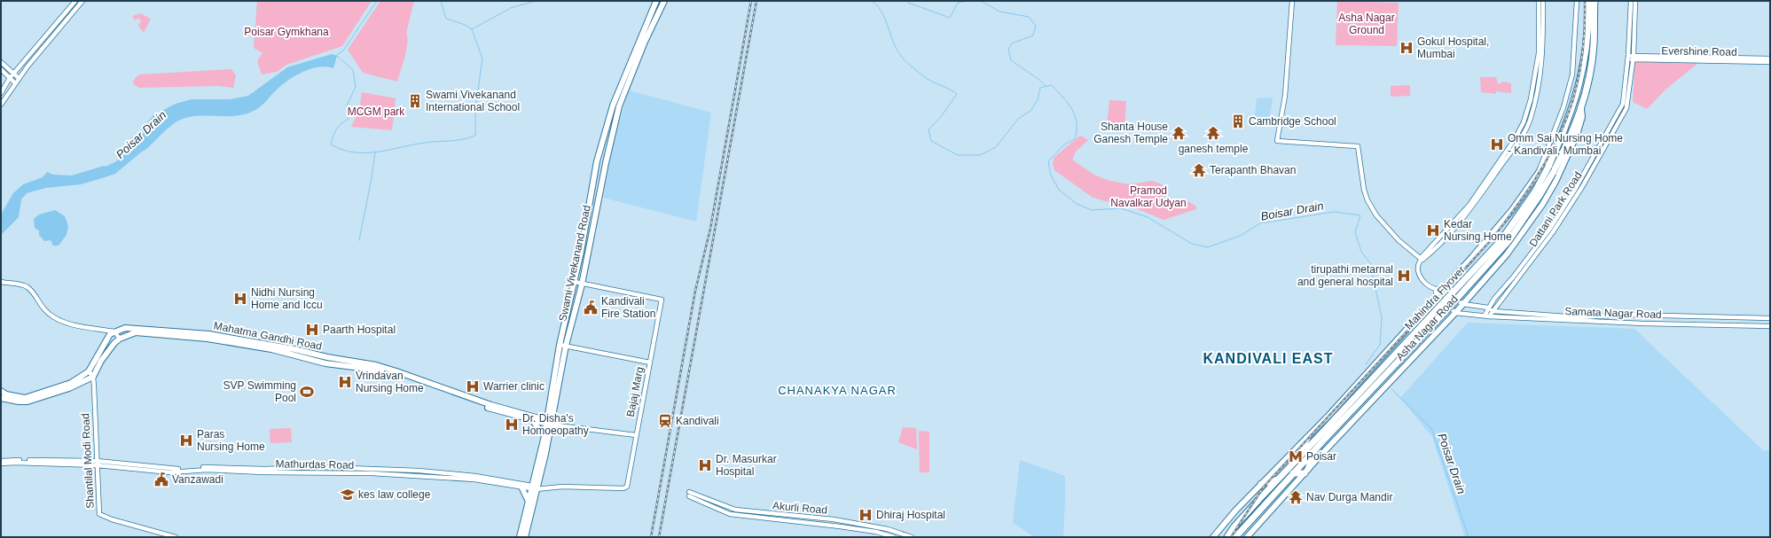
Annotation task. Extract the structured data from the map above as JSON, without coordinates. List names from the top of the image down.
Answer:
{
  "streets": {
    "highway": ["Mahindra Flyover"],
    "main road": ["Swami Vivekanand Road", "Asha Nagar Road", "Mahatma Gandhi Road"],
    "street": [
      "Evershine Road",
      "Dattani Park Road",
      "Samata Nagar Road",
      "Bajaj Marg",
      "Shantilal Modi Road",
      "Mathurdas Road",
      "Akurli Road"
    ]
  },
  "crossings": [
    ["Evershine Road", "Dattani Park Road"],
    ["Dattani Park Road", "Samata Nagar Road"],
    ["Swami Vivekanand Road", "Mahatma Gandhi Road"],
    ["Swami Vivekanand Road", "Bajaj Marg"],
    ["Swami Vivekanand Road", "Mathurdas Road"],
    ["Mahindra Flyover", "Asha Nagar Road"],
    ["Samata Nagar Road", "Asha Nagar Road"],
    ["Mahatma Gandhi Road", "Shantilal Modi Road"],
    ["Bajaj Marg", "Mathurdas Road"],
    ["Shantilal Modi Road", "Mathurdas Road"]
  ],
  "districts": ["KANDIVALI EAST", "CHANAKYA NAGAR"],
  "water": ["Poisar Drain", "Boisar Drain"],
  "parks": [
    "Asha Nagar Ground",
    "Poisar Gymkhana",
    "MCGM park",
    "Pramod Navalkar Udyan"
  ],
  "places": {
    "hospital": [
      "Gokul Hospital, Mumbai",
      "Omm Sai Nursing Home - Kandivali, Mumbai",
      "Kedar Nursing Home",
      "tirupathi metarnal and general hospital",
      "Nidhi Nursing Home and Iccu",
      "Paarth Hospital",
      "Vrindavan Nursing Home",
      "Warrier clinic",
      "Dr. Disha's Homoeopathy",
      "Paras Nursing Home",
      "Dr. Masurkar Hospital",
      "Dhiraj Hospital"
    ],
    "building": ["Swami Vivekanand International School", "Cambridge School"],
    "temple": [
      "Shanta House Ganesh Temple",
      "ganesh temple",
      "Terapanth Bhavan",
      "Nav Durga Mandir"
    ],
    "public building": ["Kandivali Fire Station", "Vanzawadi"],
    "sports": ["SVP Swimming Pool"],
    "station": ["Kandivali"],
    "metro station": ["Poisar"],
    "school or university": ["kes law college"]
  }
}
